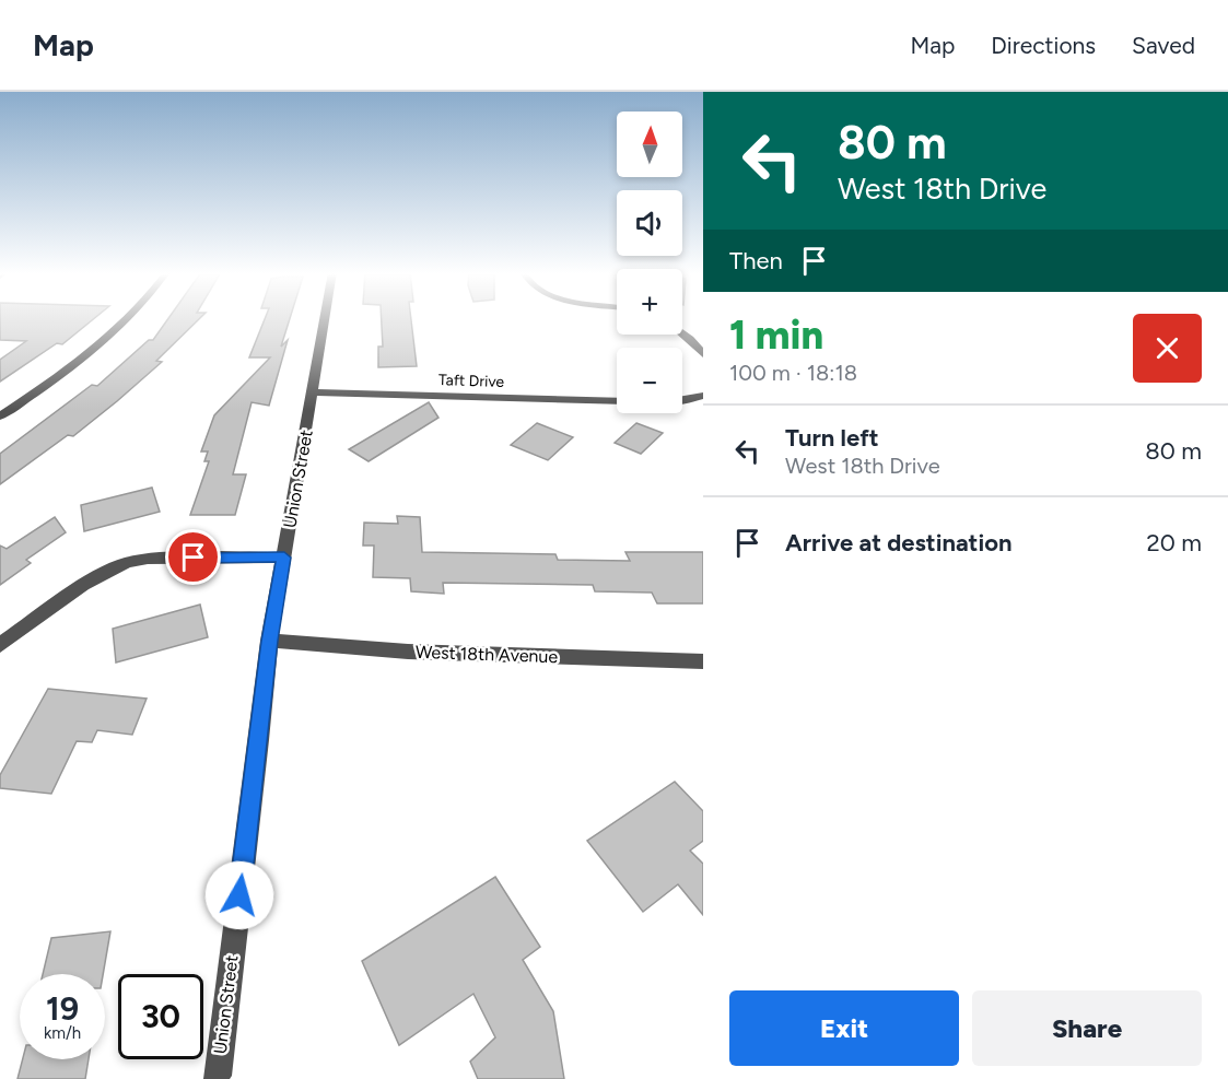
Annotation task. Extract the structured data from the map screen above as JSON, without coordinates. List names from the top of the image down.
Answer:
{
  "streets": {
    "street": ["Taft Drive", "Union Street", "West 18th Avenue"]
  },
  "crossings": [
    ["Taft Drive", "Union Street"],
    ["Union Street", "West 18th Avenue"]
  ],
  "north": "top",
  "page": {
    "header": "Map",
    "nav": ["Map", "Directions", "Saved"],
    "turn": ["80 m", "West 18th Drive"],
    "map_buttons": ["+", "−"],
    "then": "Then",
    "heading": ["1 min", "100 m · 18:18"],
    "list": [
      {
        "name": "Turn left",
        "note": "West 18th Drive",
        "value": "80 m"
      },
      {
        "name": "Arrive at destination",
        "value": "20 m"
      }
    ],
    "speed": "19 km/h",
    "limit": "30",
    "buttons": ["Exit", "Share"]
  }
}
